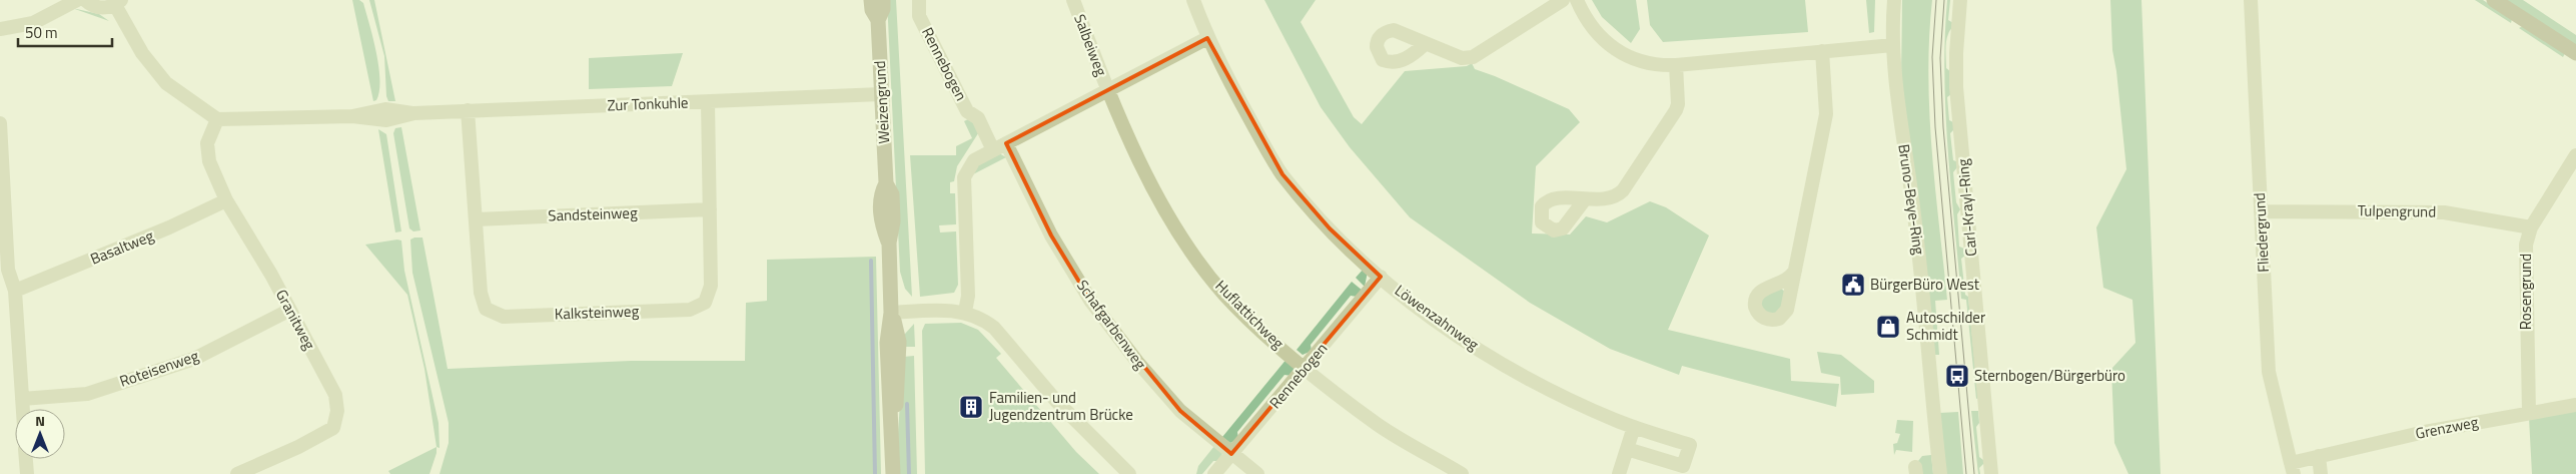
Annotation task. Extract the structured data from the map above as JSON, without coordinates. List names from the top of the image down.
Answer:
{
  "streets": {
    "main road": ["Weizengrund"],
    "street": [
      "Salbeiweg",
      "Rennebogen",
      "Zur Tonkuhle",
      "Bruno-Beye-Ring",
      "Carl-Krayl-Ring",
      "Tulpengrund",
      "Sandsteinweg",
      "Fliedergrund",
      "Basaltweg",
      "Rosengrund",
      "Kalksteinweg",
      "Huflattichweg",
      "Löwenzahnweg",
      "Granitweg",
      "Schafgarbenweg",
      "Roteisenweg",
      "Grenzweg"
    ]
  },
  "crossings": [
    ["Salbeiweg", "Huflattichweg"],
    ["Rennebogen", "Huflattichweg"],
    ["Rennebogen", "Löwenzahnweg"],
    ["Rennebogen", "Schafgarbenweg"],
    ["Weizengrund", "Zur Tonkuhle"],
    ["Zur Tonkuhle", "Kalksteinweg"],
    ["Zur Tonkuhle", "Granitweg"],
    ["Tulpengrund", "Fliedergrund"],
    ["Tulpengrund", "Rosengrund"],
    ["Sandsteinweg", "Kalksteinweg"],
    ["Fliedergrund", "Grenzweg"],
    ["Basaltweg", "Granitweg"],
    ["Rosengrund", "Grenzweg"],
    ["Granitweg", "Roteisenweg"]
  ],
  "places": {
    "public building": ["BürgerBüro West"],
    "shop": ["Autoschilder Schmidt"],
    "bus stop": ["Sternbogen/Bürgerbüro"],
    "building": ["Familien- und Jugendzentrum Brücke"]
  },
  "scale_bar": "50 m",
  "north": "top"
}
